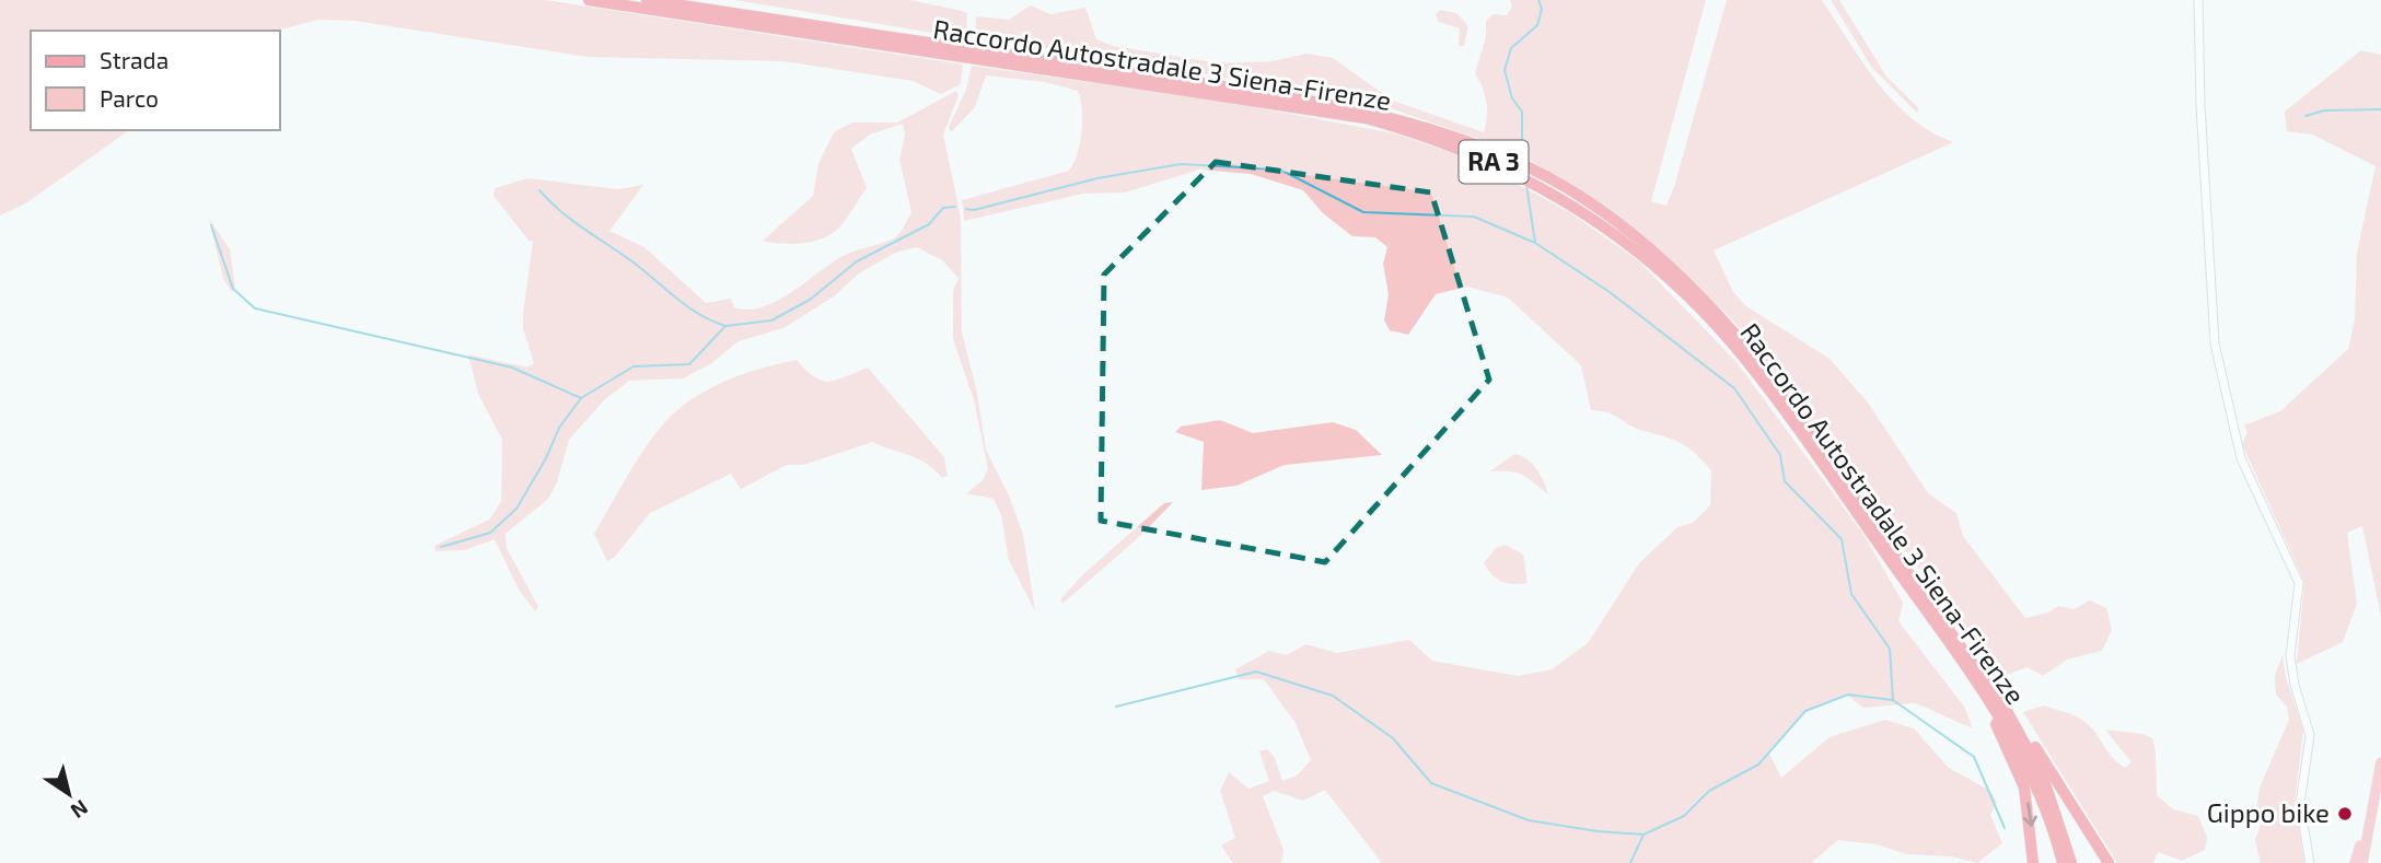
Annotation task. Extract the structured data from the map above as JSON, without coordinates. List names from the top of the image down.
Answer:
{
  "streets": {
    "highway": ["Raccordo Autostradale 3 Siena-Firenze", "RA 3"]
  },
  "places": ["Gippo bike"],
  "legend": ["Strada", "Parco"],
  "north": "bottom right"
}
